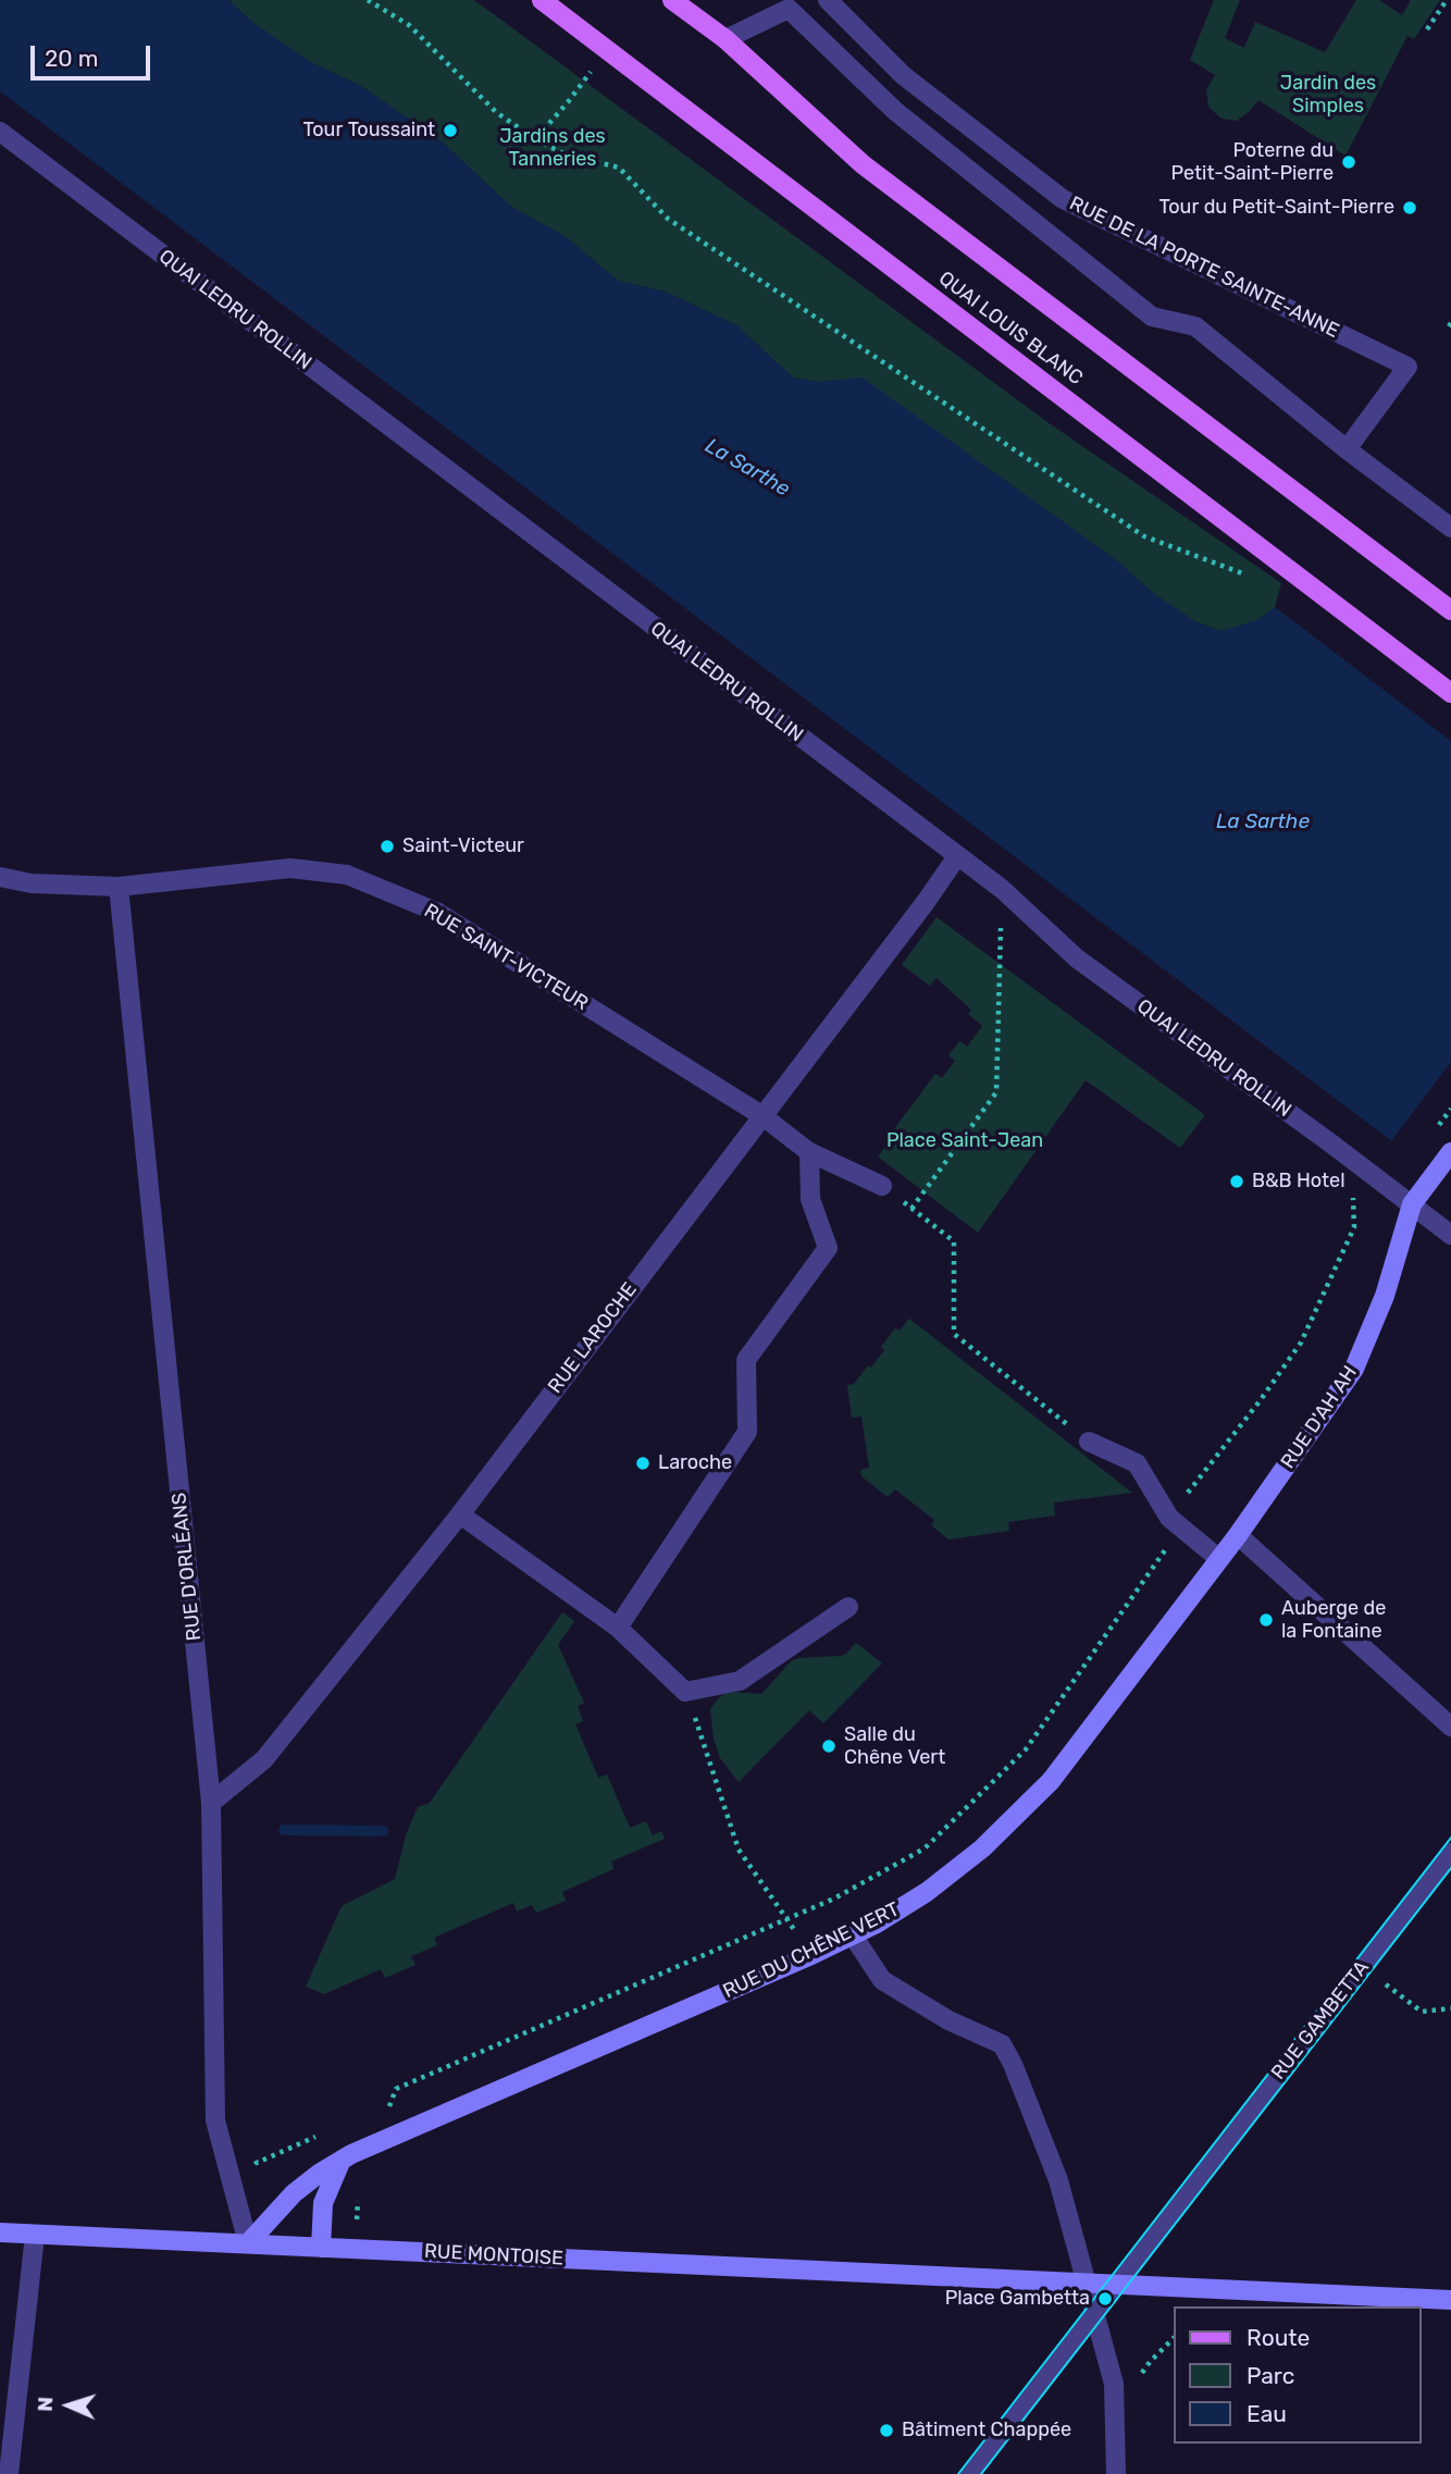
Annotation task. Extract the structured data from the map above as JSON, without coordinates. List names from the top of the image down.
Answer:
{
  "streets": {
    "main road": [
      "QUAI LOUIS BLANC",
      "RUE D'AH AH",
      "RUE DU CHÊNE VERT",
      "RUE MONTOISE"
    ],
    "street": [
      "RUE DE LA PORTE SAINTE-ANNE",
      "QUAI LEDRU ROLLIN",
      "RUE SAINT-VICTEUR",
      "RUE LAROCHE",
      "RUE D'ORLÉANS",
      "RUE GAMBETTA"
    ]
  },
  "crossings": [
    ["QUAI LEDRU ROLLIN", "RUE LAROCHE"],
    ["QUAI LEDRU ROLLIN", "RUE D'AH AH"],
    ["RUE SAINT-VICTEUR", "RUE LAROCHE"],
    ["RUE SAINT-VICTEUR", "RUE D'ORLÉANS"],
    ["RUE LAROCHE", "RUE D'ORLÉANS"],
    ["RUE D'AH AH", "RUE DU CHÊNE VERT"],
    ["RUE D'ORLÉANS", "RUE DU CHÊNE VERT"],
    ["RUE D'ORLÉANS", "RUE MONTOISE"],
    ["RUE DU CHÊNE VERT", "RUE MONTOISE"]
  ],
  "water": ["La Sarthe"],
  "parks": ["Jardin des Simples", "Jardins des Tanneries", "Place Saint-Jean"],
  "places": [
    "Tour Toussaint",
    "Poterne du Petit-Saint-Pierre",
    "Tour du Petit-Saint-Pierre",
    "Saint-Victeur",
    "B&B Hotel",
    "Laroche",
    "Auberge de la Fontaine",
    "Salle du Chêne Vert",
    "Place Gambetta",
    "Bâtiment Chappée"
  ],
  "legend": ["Route", "Parc", "Eau"],
  "scale_bar": "20 m",
  "north": "left"
}
